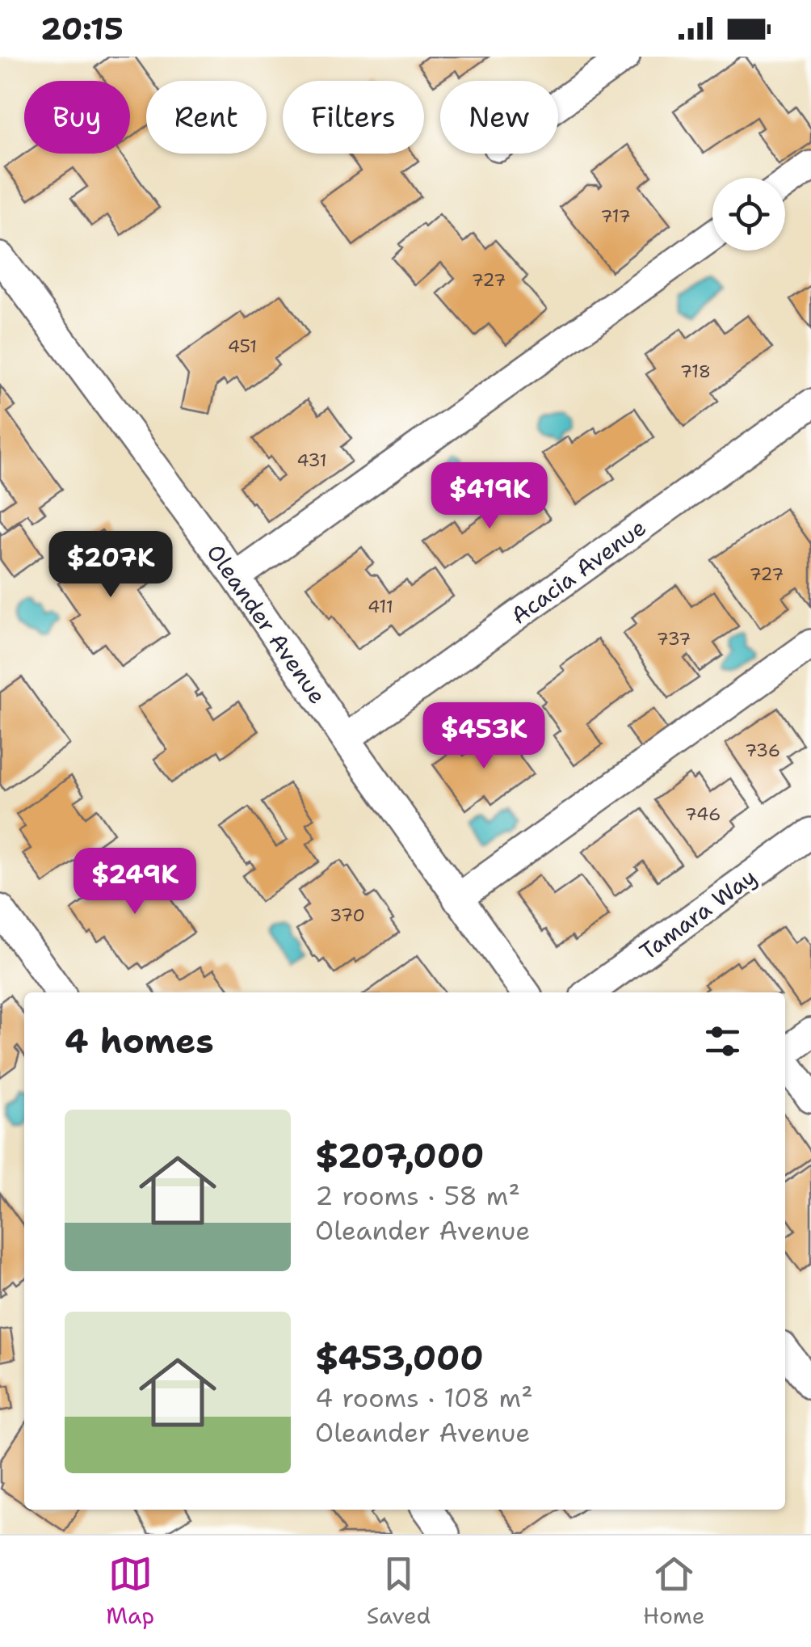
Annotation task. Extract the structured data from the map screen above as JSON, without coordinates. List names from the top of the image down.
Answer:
{
  "streets": {
    "street": ["Acacia Avenue", "Oleander Avenue", "Tamara Way"]
  },
  "crossings": [
    ["Acacia Avenue", "Oleander Avenue"]
  ],
  "house_numbers": [
    "717",
    "727",
    "451",
    "718",
    "431",
    "727",
    "411",
    "737",
    "736",
    "746",
    "370"
  ],
  "page": {
    "status": "20:15",
    "chip": [
      "Buy",
      "Rent",
      "Filters",
      "New"
    ],
    "price": [
      "$419K",
      "$207K",
      "$453K",
      "$249K"
    ],
    "heading": "4 homes",
    "list": [
      {
        "name": "$207,000",
        "note": "2 rooms · 58 m² · Oleander Avenue"
      },
      {
        "name": "$453,000",
        "note": "4 rooms · 108 m² · Oleander Avenue"
      }
    ],
    "tabs": ["Map", "Saved", "Home"]
  }
}
